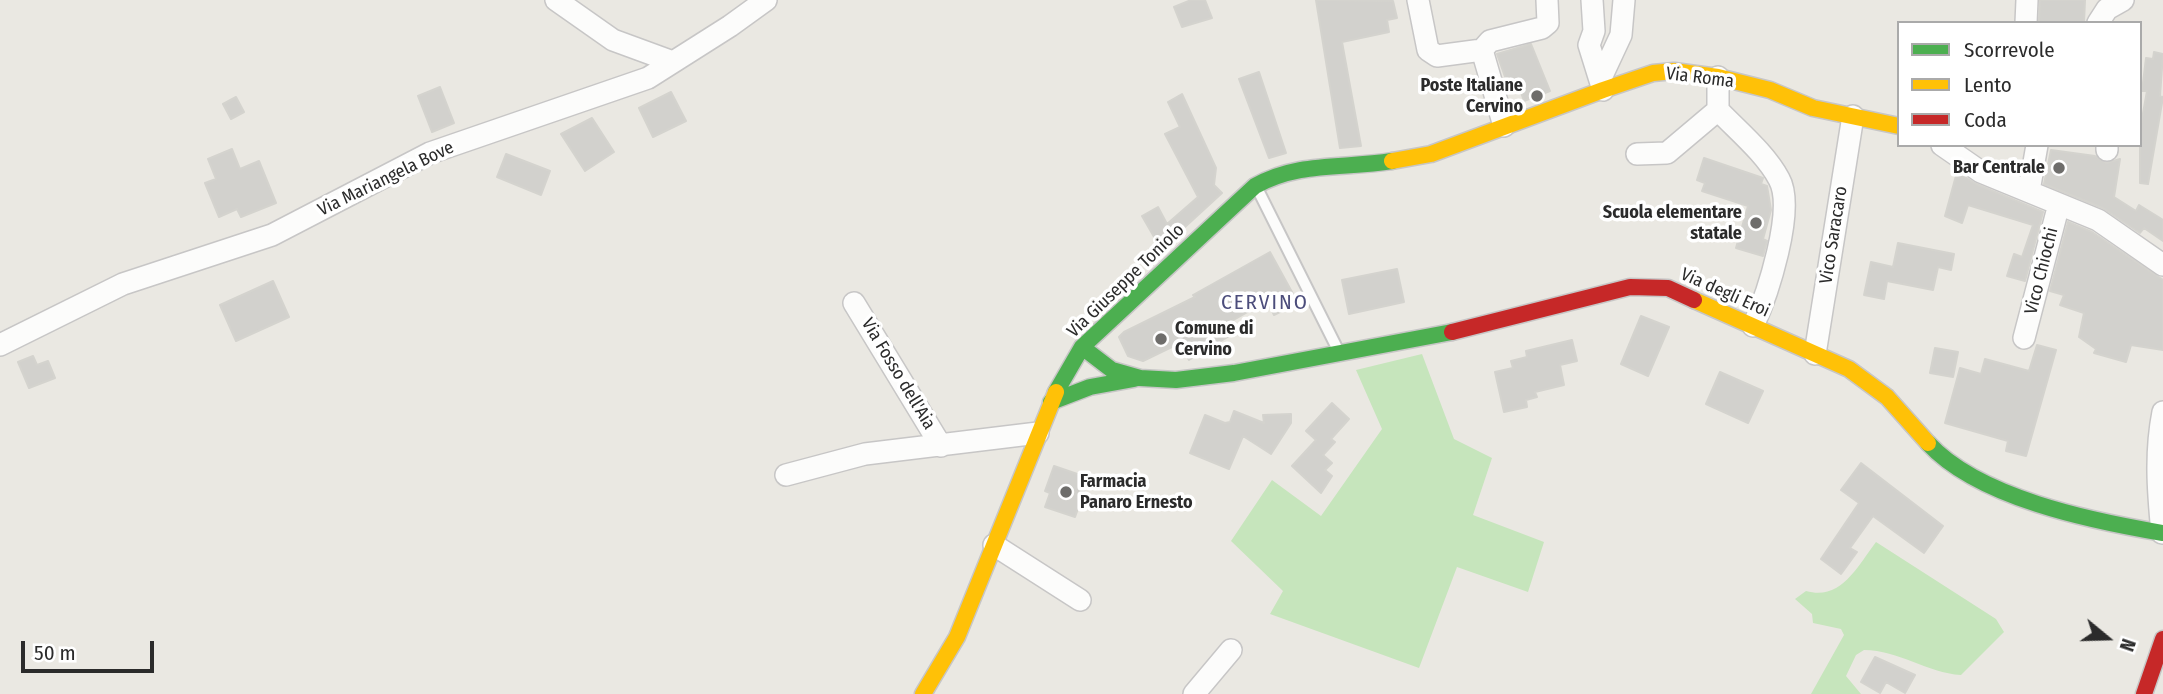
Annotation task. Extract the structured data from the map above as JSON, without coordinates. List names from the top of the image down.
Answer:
{
  "streets": {
    "street": [
      "Via Roma",
      "Via Mariangela Bove",
      "Vico Saracaro",
      "Vico Chiochi",
      "Via Giuseppe Toniolo",
      "Via degli Eroi",
      "Via Fosso dell'Aia"
    ]
  },
  "crossings": [
    ["Via Roma", "Vico Saracaro"],
    ["Via Roma", "Via Giuseppe Toniolo"],
    ["Vico Saracaro", "Via degli Eroi"],
    ["Via Giuseppe Toniolo", "Via degli Eroi"],
    ["Via Giuseppe Toniolo", "Via Fosso dell'Aia"]
  ],
  "districts": ["CERVINO"],
  "places": [
    "Poste Italiane Cervino",
    "Bar Centrale",
    "Scuola elementare statale",
    "Comune di Cervino",
    "Farmacia Panaro Ernesto"
  ],
  "legend": ["Scorrevole", "Lento", "Coda"],
  "scale_bar": "50 m",
  "north": "right"
}
